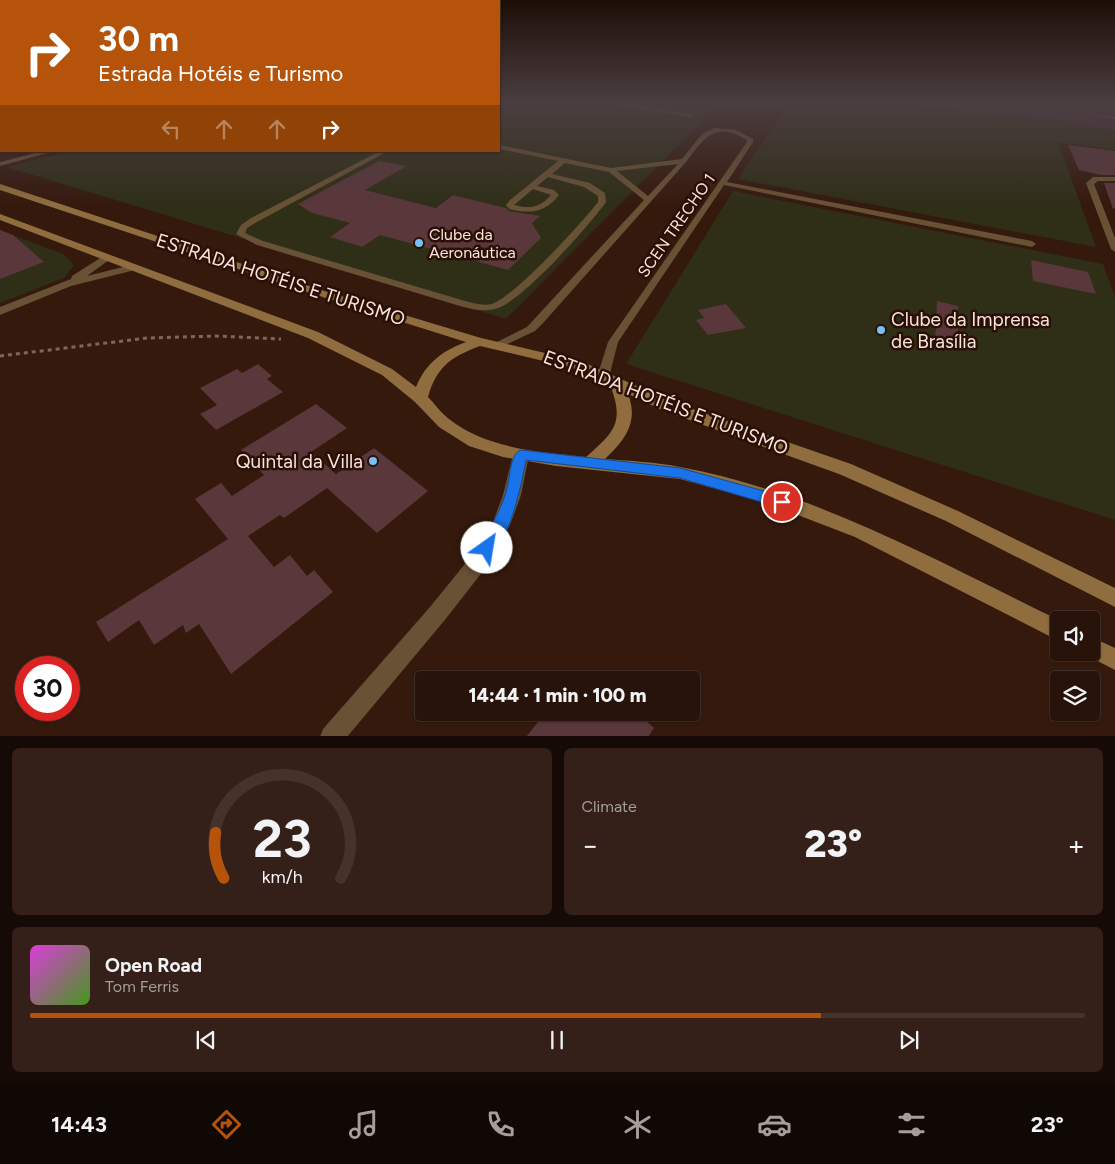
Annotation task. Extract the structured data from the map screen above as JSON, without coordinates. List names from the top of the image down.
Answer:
{
  "streets": {
    "main road": ["ESTRADA HOTÉIS E TURISMO"],
    "lane": ["SCEN TRECHO 1"]
  },
  "crossings": [
    ["SCEN TRECHO 1", "ESTRADA HOTÉIS E TURISMO"]
  ],
  "places": ["Clube da Aeronáutica", "Clube da Imprensa de Brasília", "Quintal da Villa"],
  "page": {
    "turn": ["30 m", "Estrada Hotéis e Turismo"],
    "limit": "30",
    "trip": "14:44 · 1 min · 100 m",
    "tile": "Climate",
    "heat": ["−", "23°", "+"],
    "song": ["Open Road", "Tom Ferris"],
    "tabs": ["14:43", "23°"],
    "gauge": ["23", "km/h"]
  }
}
